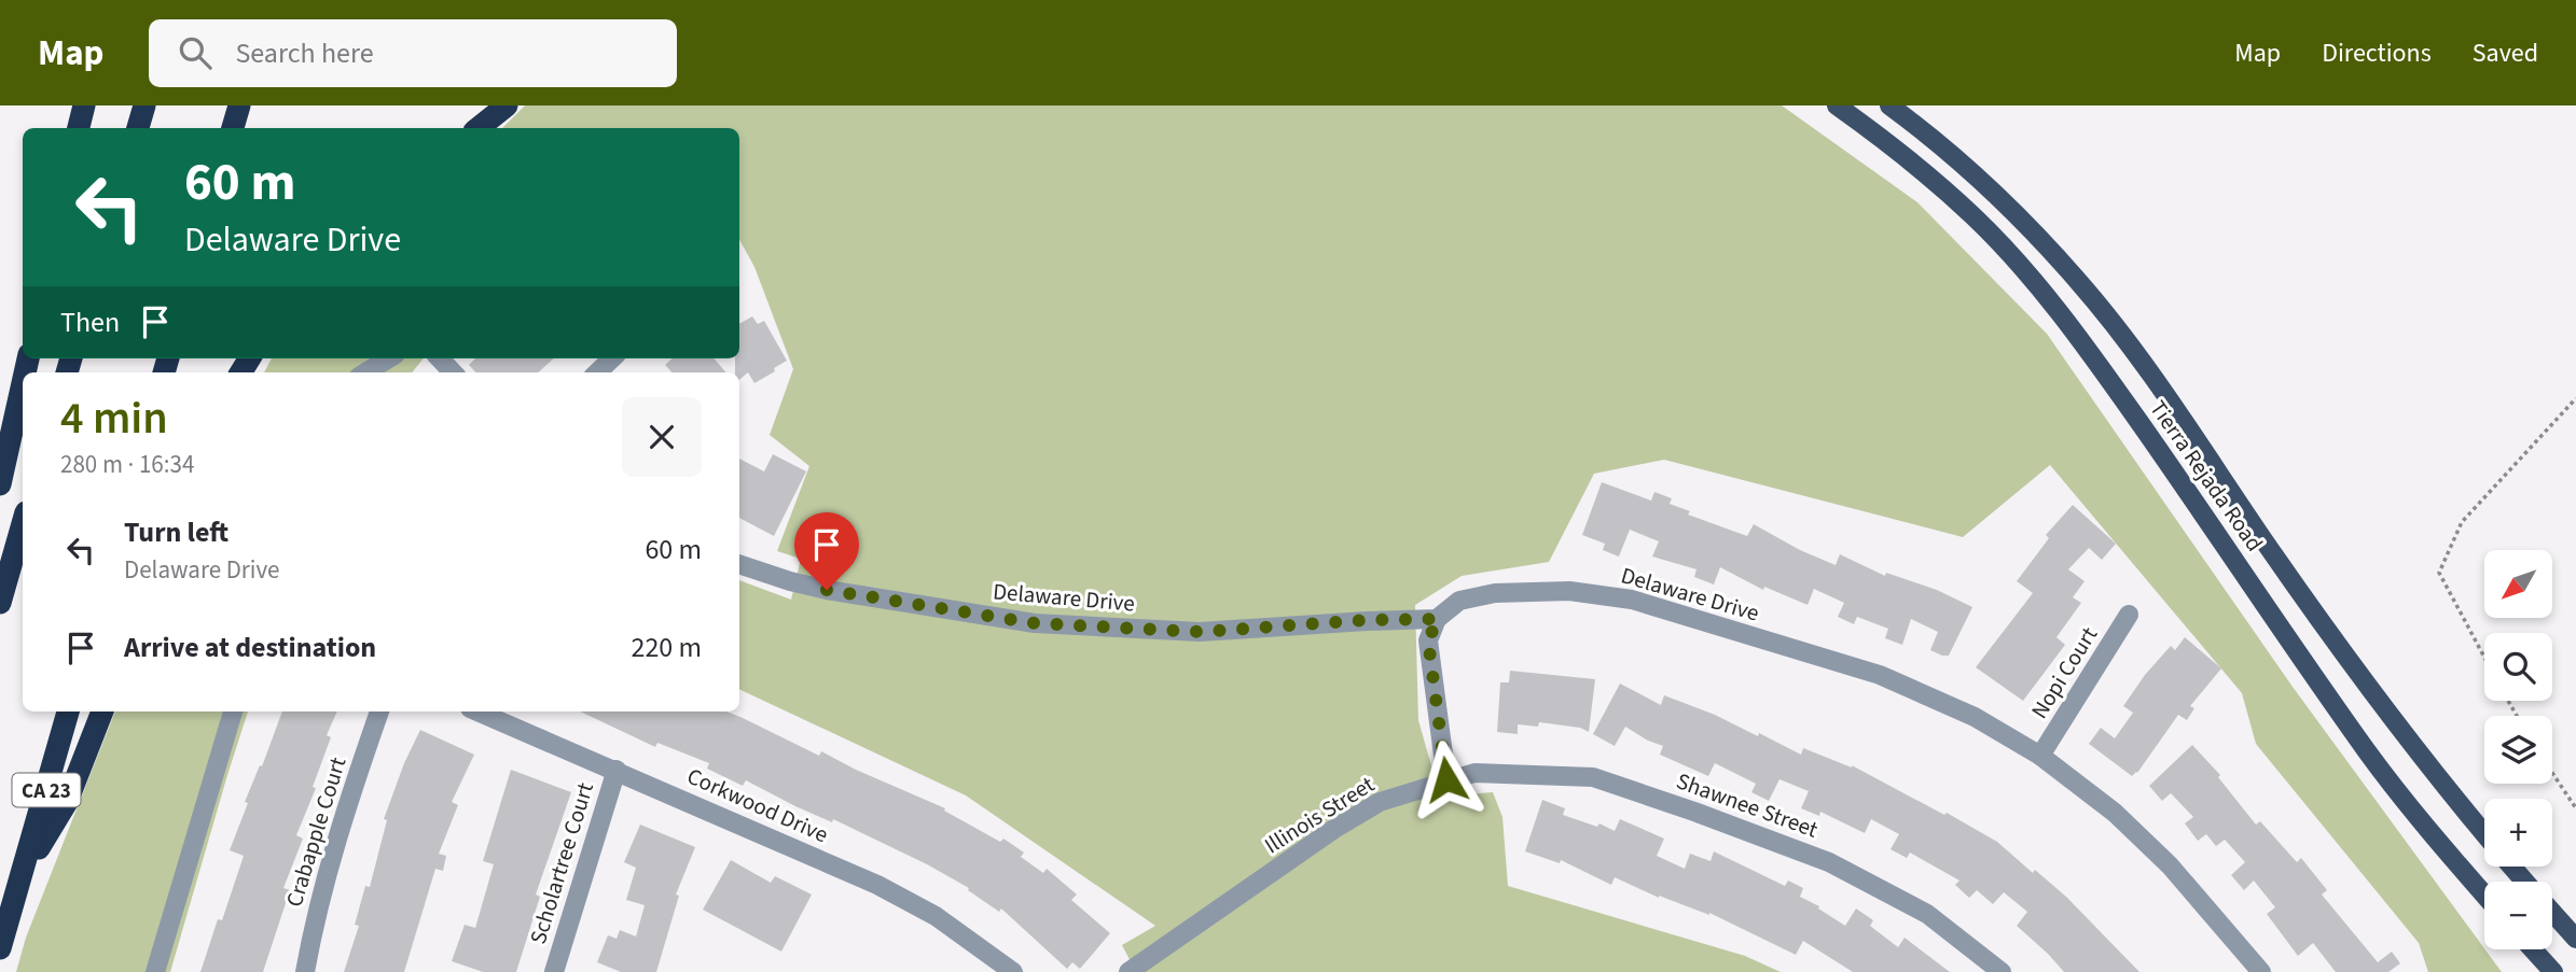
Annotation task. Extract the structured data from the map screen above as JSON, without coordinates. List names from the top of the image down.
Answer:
{
  "streets": {
    "highway": ["CA 23"],
    "main road": ["Tierra Rejada Road"],
    "street": [
      "Delaware Drive",
      "Nopi Court",
      "Corkwood Drive",
      "Shawnee Street",
      "Illinois Street",
      "Crabapple Court",
      "Scholartree Court"
    ]
  },
  "crossings": [
    ["Delaware Drive", "Nopi Court"],
    ["Corkwood Drive", "Scholartree Court"],
    ["Shawnee Street", "Illinois Street"]
  ],
  "north": "bottom left",
  "page": {
    "header": "Map",
    "search": "Search here",
    "nav": ["Map", "Directions", "Saved"],
    "turn": ["60 m", "Delaware Drive"],
    "then": "Then",
    "heading": ["4 min", "280 m · 16:34"],
    "list": [
      {
        "name": "Turn left",
        "note": "Delaware Drive",
        "value": "60 m"
      },
      {
        "name": "Arrive at destination",
        "value": "220 m"
      }
    ],
    "map_buttons": ["+", "−"]
  }
}
